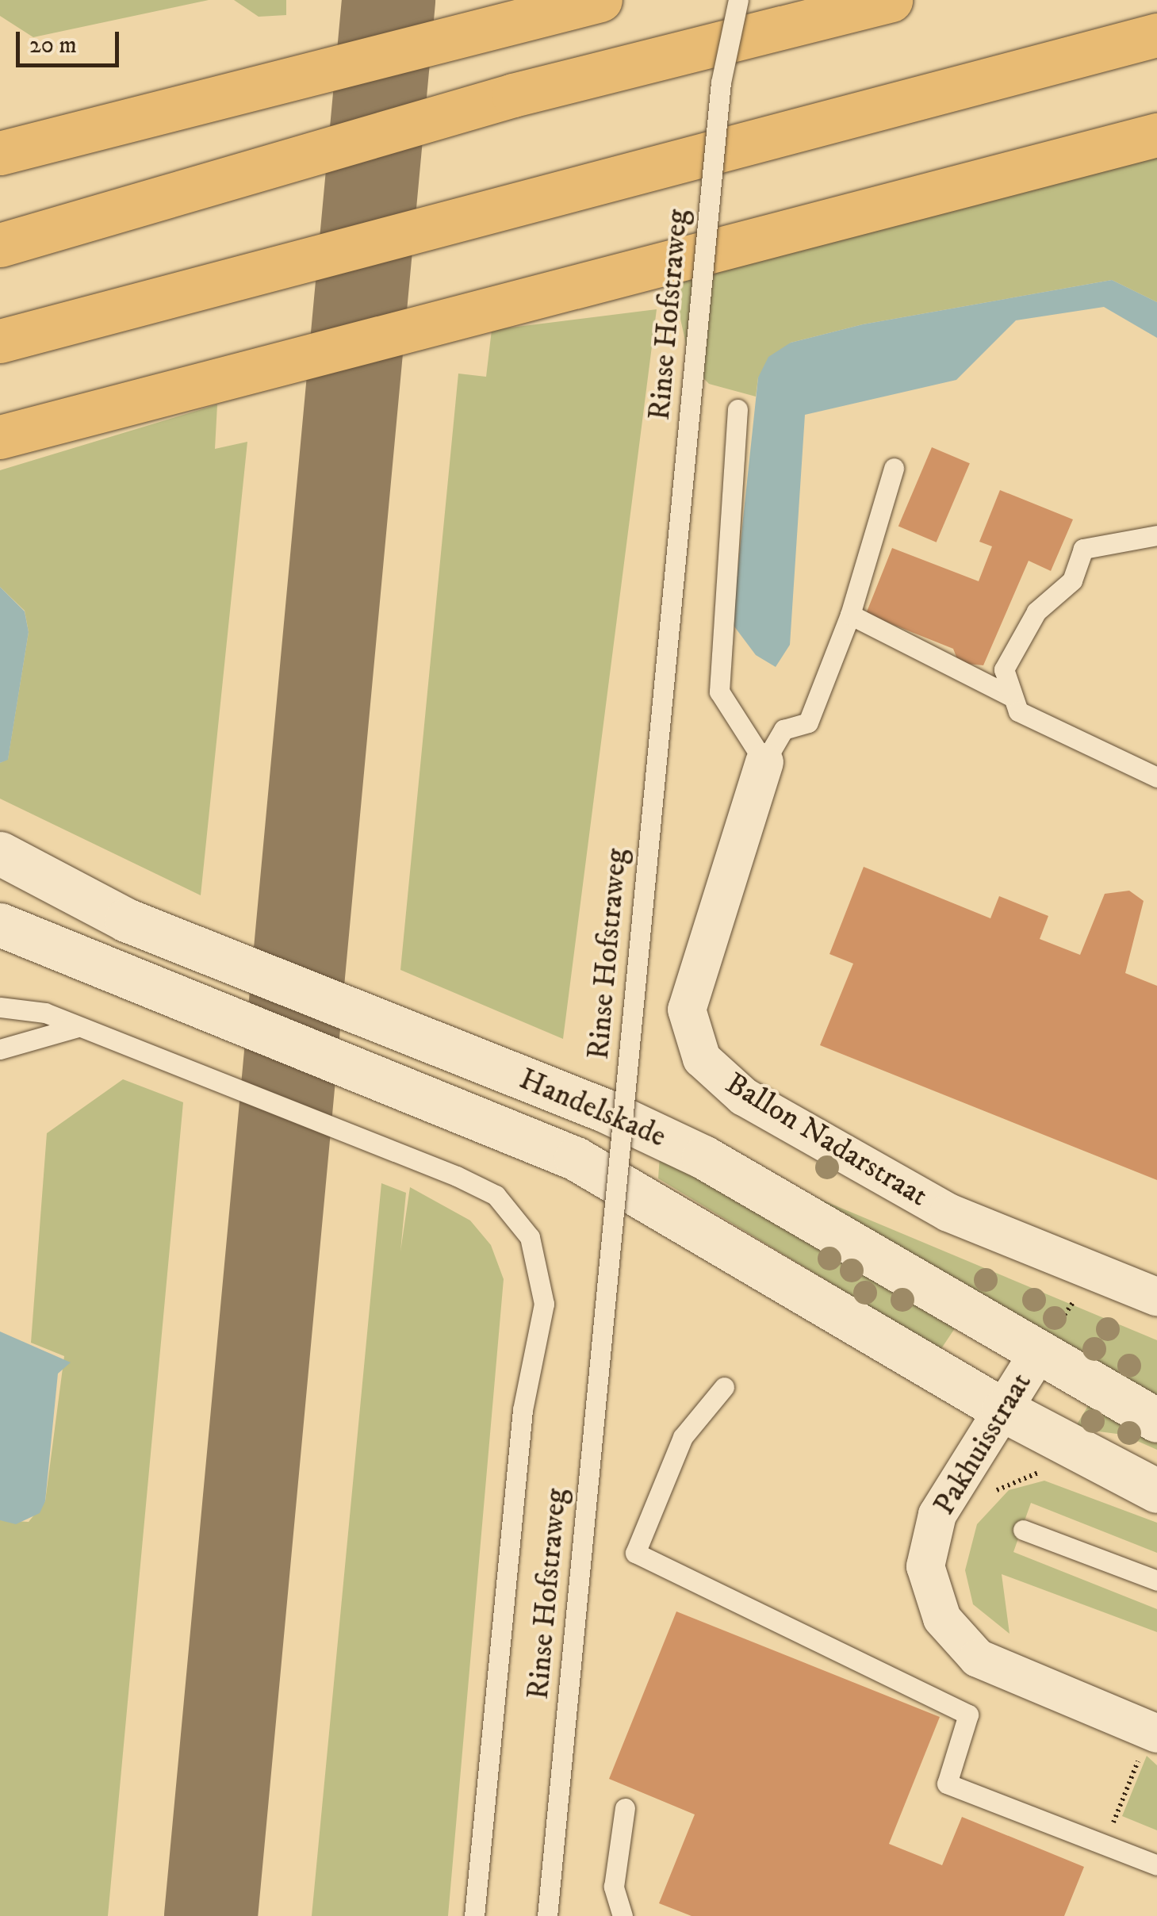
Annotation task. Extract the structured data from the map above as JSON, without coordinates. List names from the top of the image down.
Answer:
{
  "streets": {
    "street": ["Handelskade", "Ballon Nadarstraat", "Pakhuisstraat"],
    "lane": ["Rinse Hofstraweg"]
  },
  "crossings": [
    ["Handelskade", "Pakhuisstraat"]
  ],
  "scale_bar": "20 m"
}
